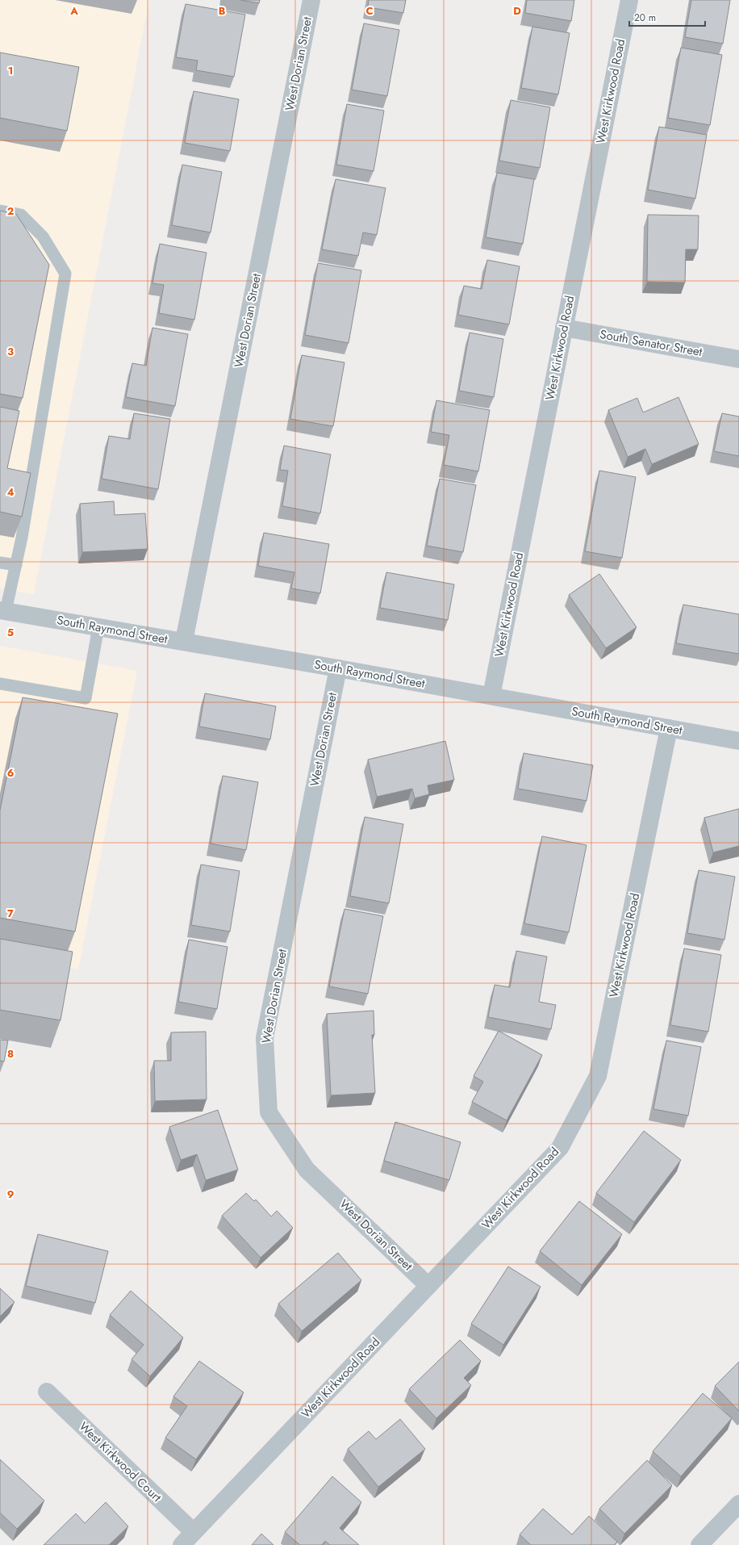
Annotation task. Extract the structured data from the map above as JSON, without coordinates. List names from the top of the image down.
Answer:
{
  "streets": {
    "street": [
      "West Dorian Street",
      "West Kirkwood Road",
      "South Senator Street",
      "South Raymond Street",
      "West Kirkwood Court"
    ]
  },
  "crossings": [
    ["West Dorian Street", "West Kirkwood Road"],
    ["West Dorian Street", "South Raymond Street"],
    ["West Kirkwood Road", "South Senator Street"],
    ["West Kirkwood Road", "South Raymond Street"],
    ["West Kirkwood Road", "West Kirkwood Court"]
  ],
  "scale_bar": "20 m",
  "grid": {
    "columns": [
      "A",
      "B",
      "C",
      "D"
    ],
    "rows": [
      "1",
      "2",
      "3",
      "4",
      "5",
      "6",
      "7",
      "8",
      "9"
    ]
  }
}
